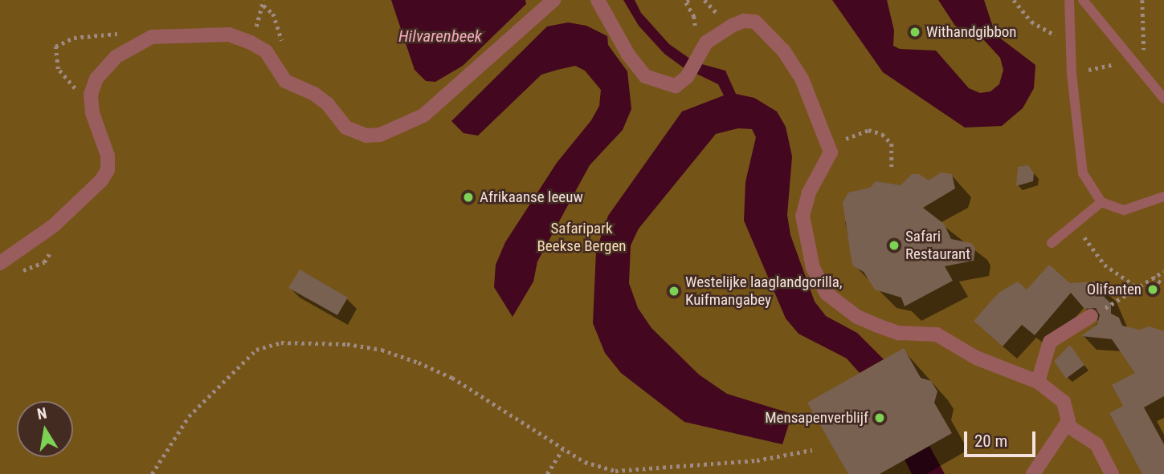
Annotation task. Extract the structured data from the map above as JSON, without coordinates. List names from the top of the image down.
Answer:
{
  "water": ["Hilvarenbeek"],
  "parks": ["Safaripark Beekse Bergen"],
  "places": [
    "Withandgibbon",
    "Afrikaanse leeuw",
    "Safari Restaurant",
    "Olifanten",
    "Westelijke laaglandgorilla, Kuifmangabey",
    "Mensapenverblijf"
  ],
  "scale_bar": "20 m",
  "north": "top"
}
